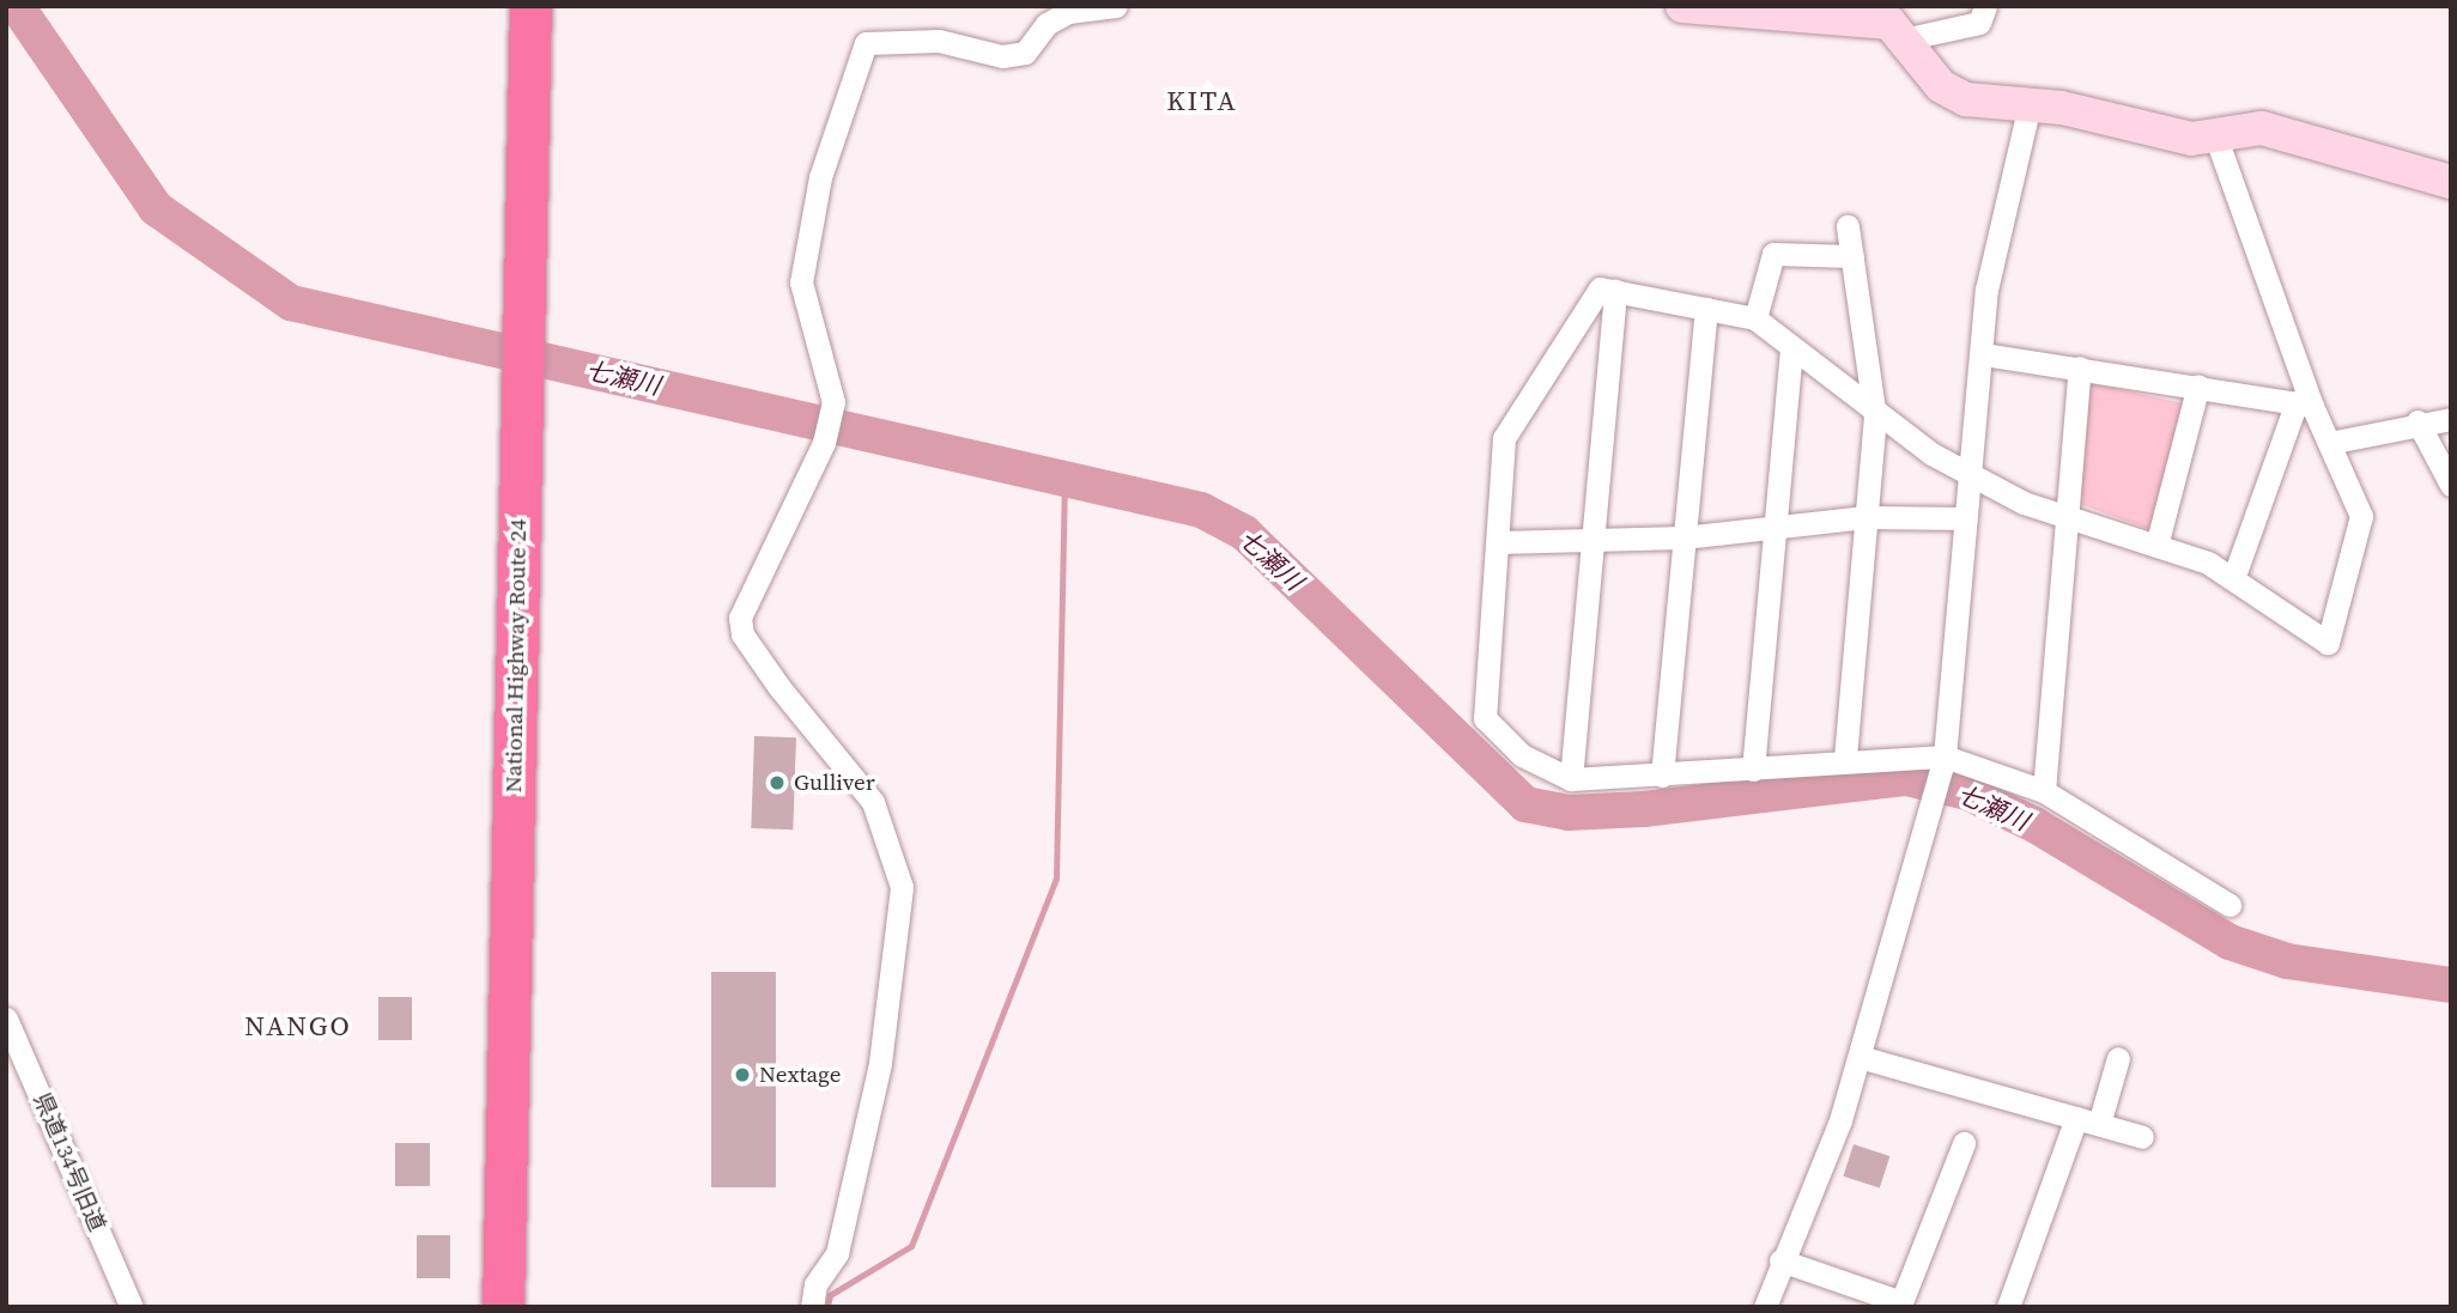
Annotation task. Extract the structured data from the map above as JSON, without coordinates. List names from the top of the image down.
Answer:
{
  "streets": {
    "highway": ["National Highway Route 24"],
    "street": ["県道134号旧道"]
  },
  "districts": ["KITA", "NANGO"],
  "water": ["七瀬川"],
  "places": ["Gulliver", "Nextage"]
}
